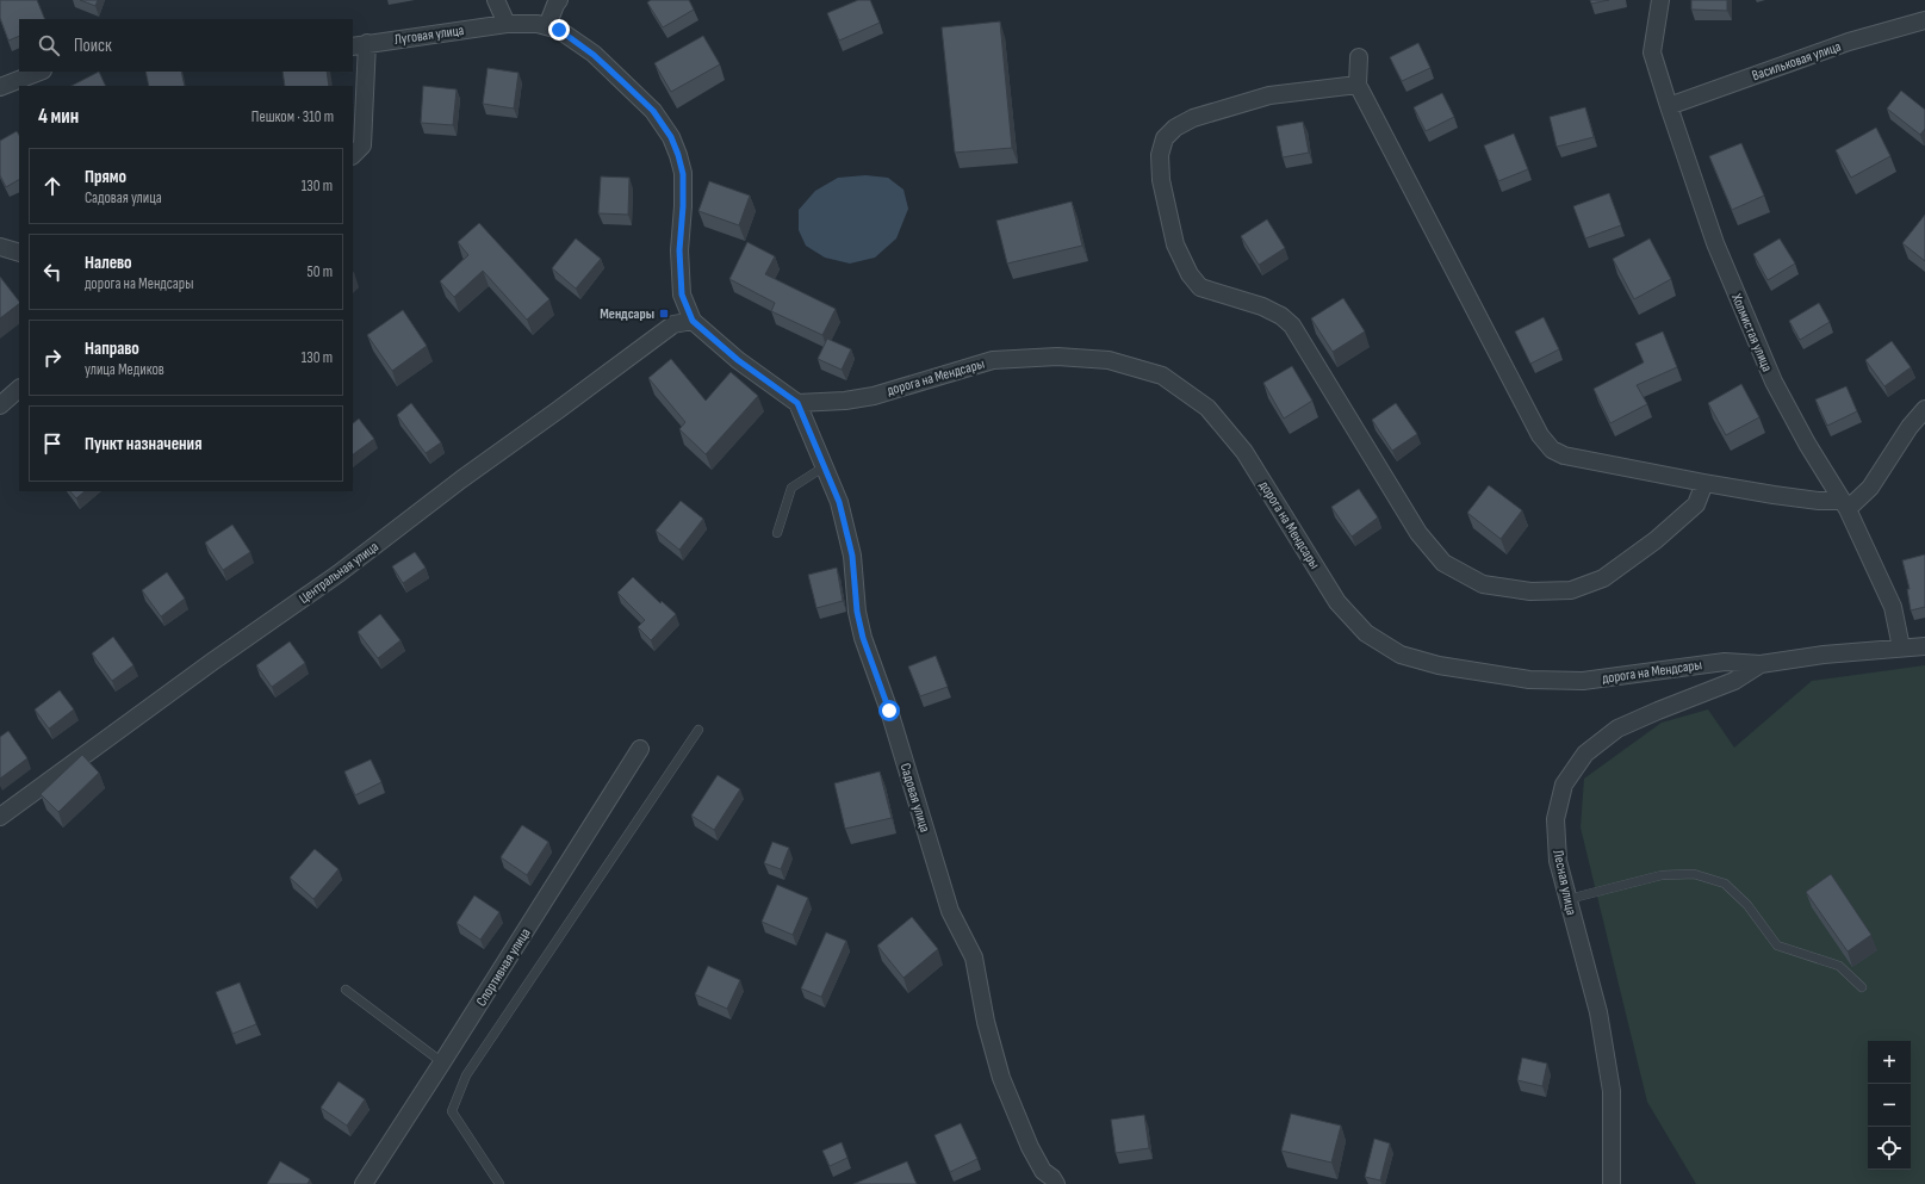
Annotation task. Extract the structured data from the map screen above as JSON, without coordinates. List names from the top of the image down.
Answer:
{
  "streets": {
    "street": [
      "Луговая улица",
      "Васильковая улица",
      "Холмистая улица",
      "дорога на Мендсары",
      "Центральная улица",
      "Садовая улица",
      "Лесная улица",
      "Спортивная улица"
    ]
  },
  "crossings": [
    ["Луговая улица", "Центральная улица"],
    ["Васильковая улица", "Холмистая улица"],
    ["Холмистая улица", "дорога на Мендсары"],
    ["дорога на Мендсары", "Садовая улица"],
    ["дорога на Мендсары", "Лесная улица"]
  ],
  "places": {
    "transit": ["Мендсары"]
  },
  "page": {
    "search": "Поиск",
    "heading": ["4 мин", "Пешком · 310 m"],
    "list": [
      ["Прямо", "Садовая улица", "130 m"],
      ["Налево", "дорога на Мендсары", "50 m"],
      ["Направо", "улица Медиков", "130 m"],
      "Пункт назначения"
    ],
    "map_buttons": ["+", "−"]
  }
}
